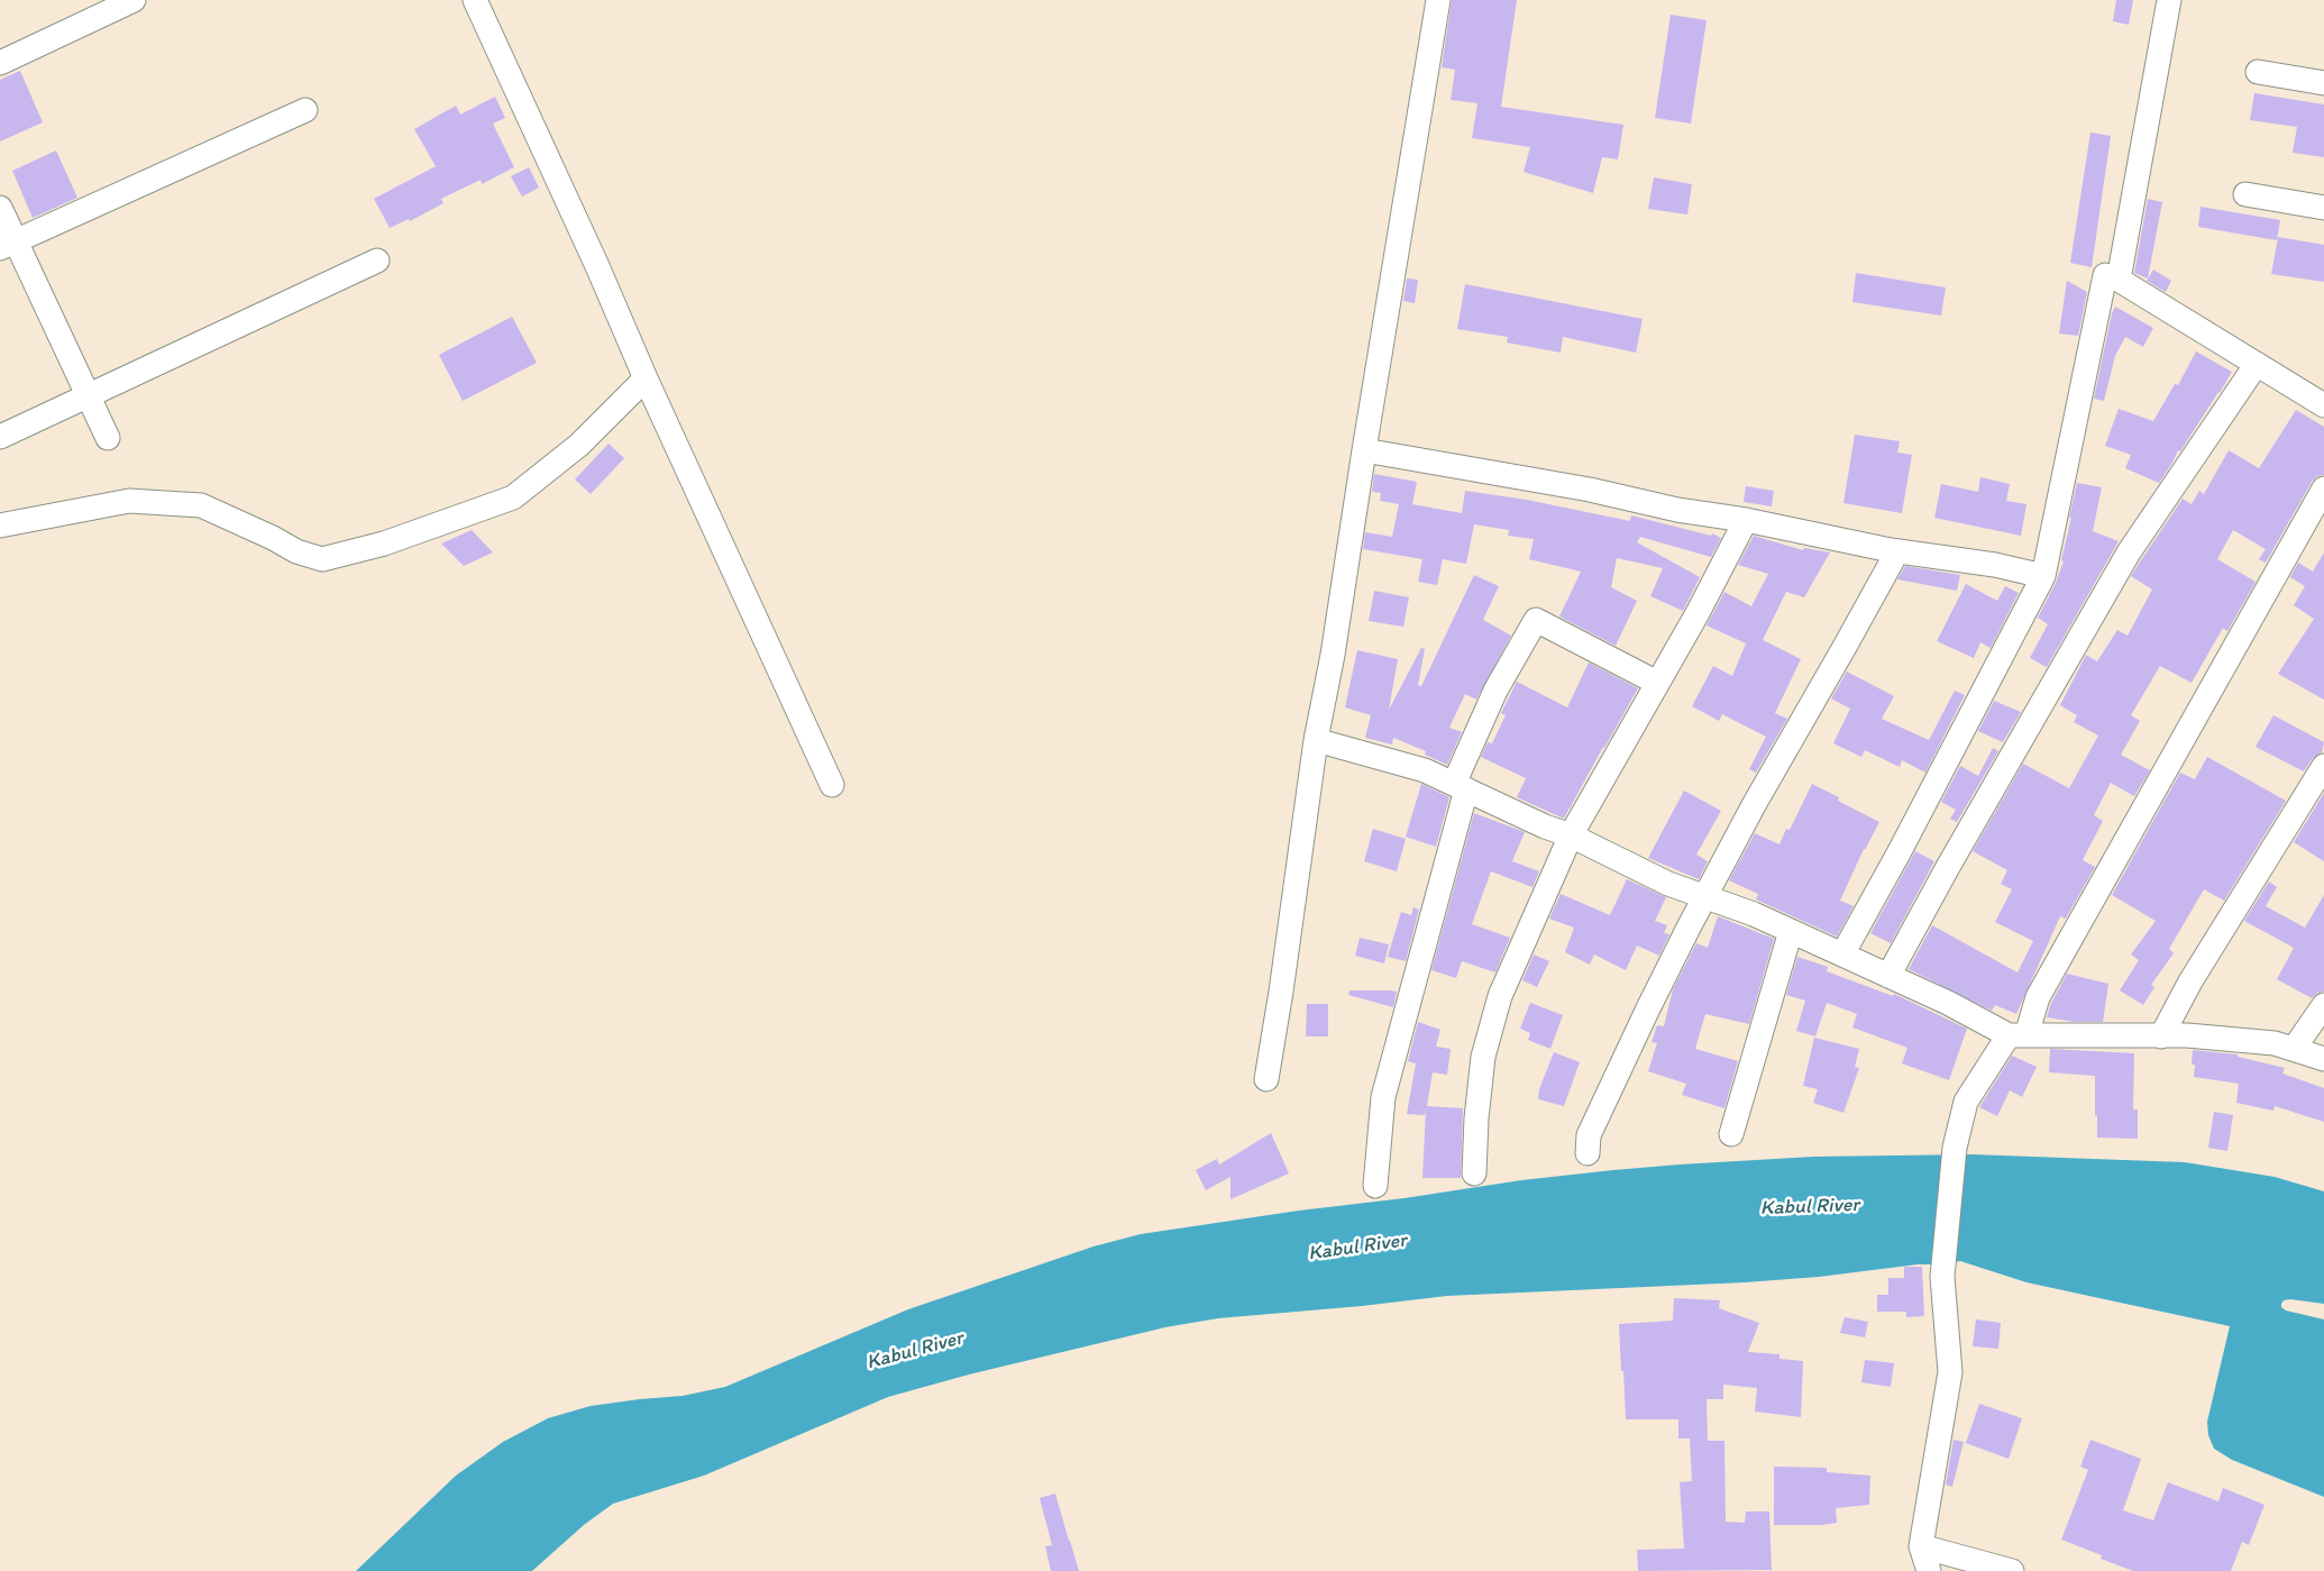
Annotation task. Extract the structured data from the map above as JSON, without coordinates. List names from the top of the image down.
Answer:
{
  "water": ["Kabul River"]
}
